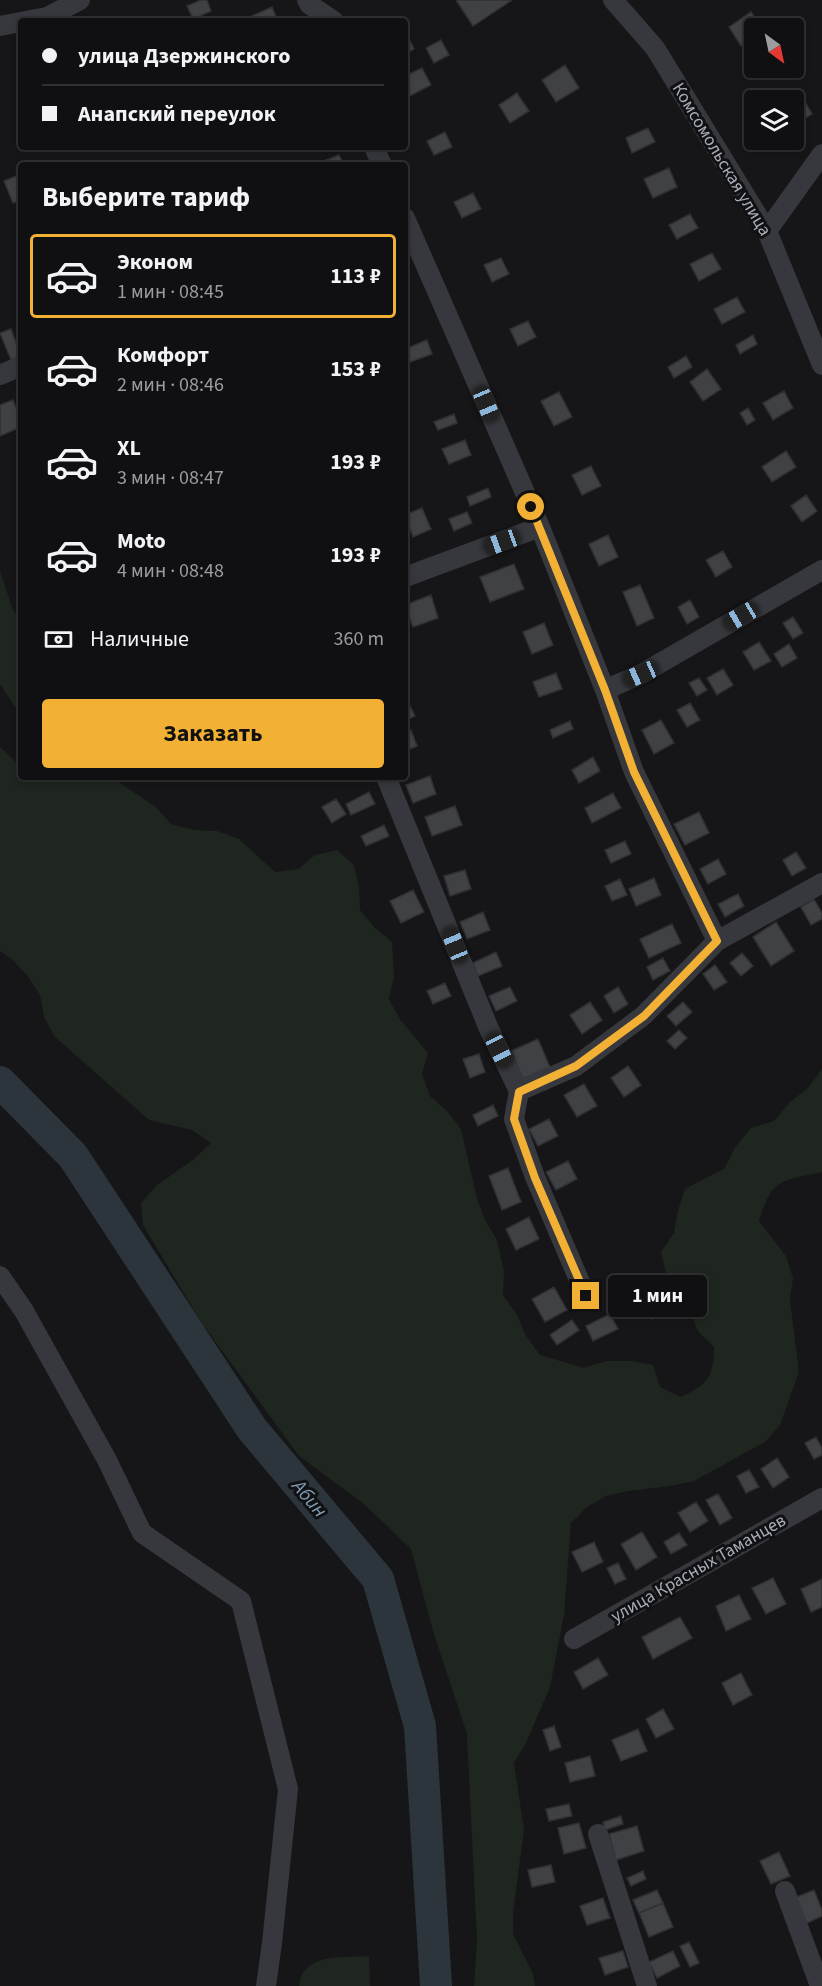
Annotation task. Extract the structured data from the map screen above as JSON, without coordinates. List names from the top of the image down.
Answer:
{
  "streets": {
    "street": ["Комсомольская улица", "улица Красных Таманцев"]
  },
  "water": ["Абин"],
  "north": "bottom right",
  "page": {
    "banner": ["улица Дзержинского", "Анапский переулок"],
    "heading": "Выберите тариф",
    "list": [
      {
        "name": "Эконом",
        "note": "1 мин · 08:45",
        "value": "113 ₽"
      },
      {
        "name": "Комфорт",
        "note": "2 мин · 08:46",
        "value": "153 ₽"
      },
      {
        "name": "XL",
        "note": "3 мин · 08:47",
        "value": "193 ₽"
      },
      {
        "name": "Moto",
        "note": "4 мин · 08:48",
        "value": "193 ₽"
      }
    ],
    "pay": ["Наличные", "360 m"],
    "buttons": "Заказать",
    "bubble": "1 мин"
  }
}
